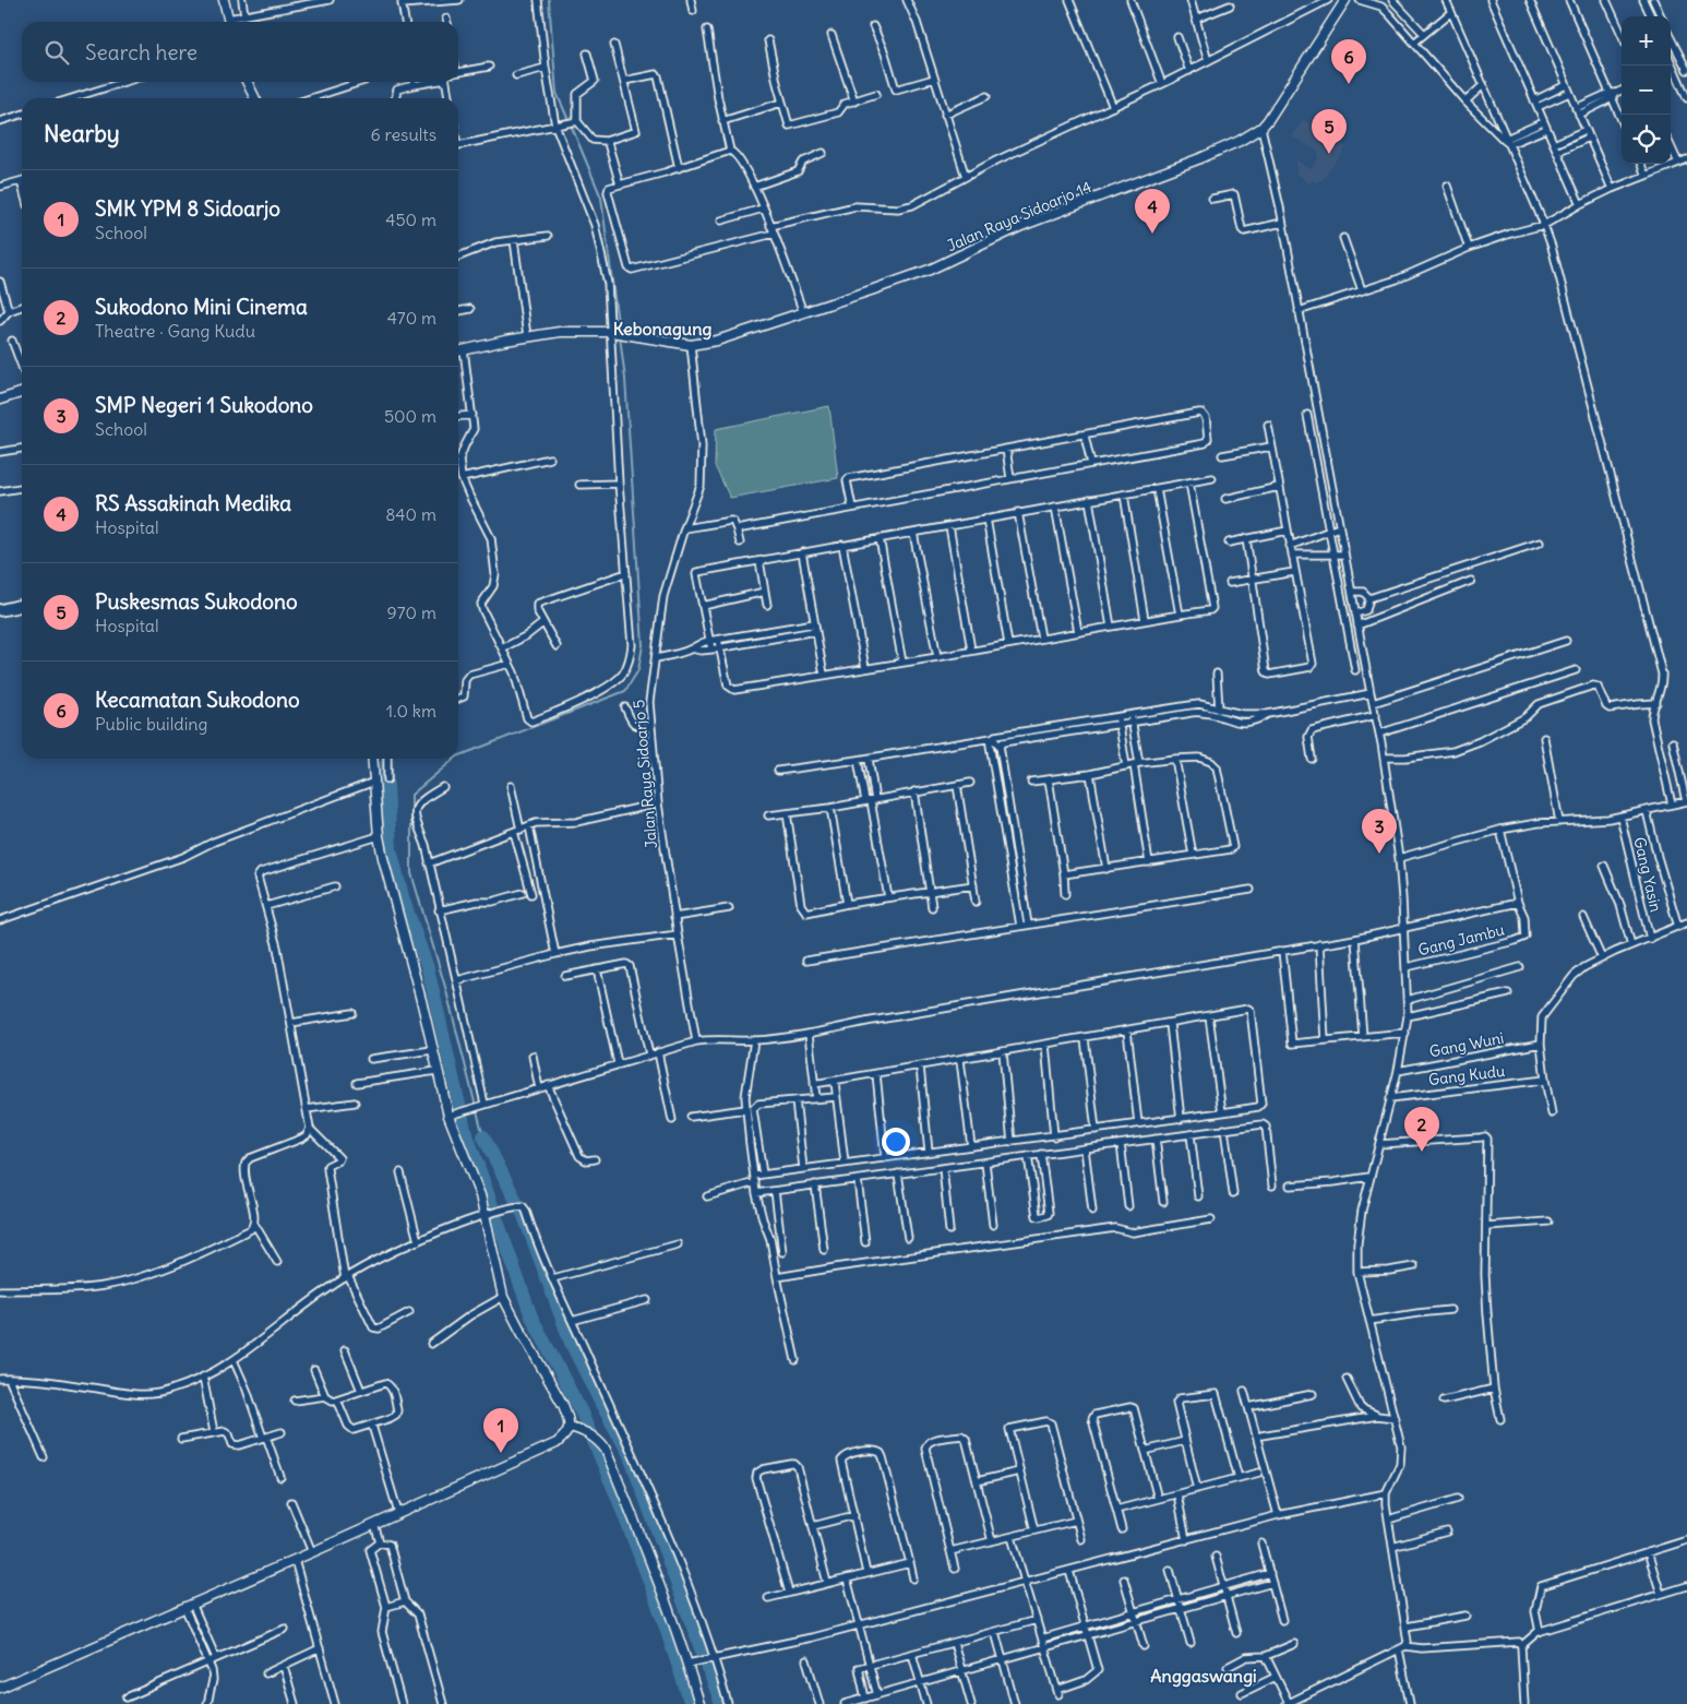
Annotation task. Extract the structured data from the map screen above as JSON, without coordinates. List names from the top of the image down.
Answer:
{
  "streets": {
    "main road": ["Jalan Raya Sidoarjo 14"],
    "street": [
      "Jalan Raya Sidoarjo 5",
      "Gang Yasin",
      "Gang Jambu",
      "Gang Wuni",
      "Gang Kudu"
    ]
  },
  "crossings": [
    ["Jalan Raya Sidoarjo 14", "Jalan Raya Sidoarjo 5"]
  ],
  "districts": ["Kebonagung", "Anggaswangi"],
  "page": {
    "map_buttons": ["+", "−"],
    "search": "Search here",
    "pins": [
      "6",
      "5",
      "4",
      "3",
      "2",
      "1"
    ],
    "heading": ["Nearby", "6 results"],
    "list": [
      {
        "mark": "1",
        "name": "SMK YPM 8 Sidoarjo",
        "note": "School",
        "value": "450 m"
      },
      {
        "mark": "2",
        "name": "Sukodono Mini Cinema",
        "note": "Theatre · Gang Kudu",
        "value": "470 m"
      },
      {
        "mark": "3",
        "name": "SMP Negeri 1 Sukodono",
        "note": "School",
        "value": "500 m"
      },
      {
        "mark": "4",
        "name": "RS Assakinah Medika",
        "note": "Hospital",
        "value": "840 m"
      },
      {
        "mark": "5",
        "name": "Puskesmas Sukodono",
        "note": "Hospital",
        "value": "970 m"
      },
      {
        "mark": "6",
        "name": "Kecamatan Sukodono",
        "note": "Public building",
        "value": "1.0 km"
      }
    ]
  }
}
